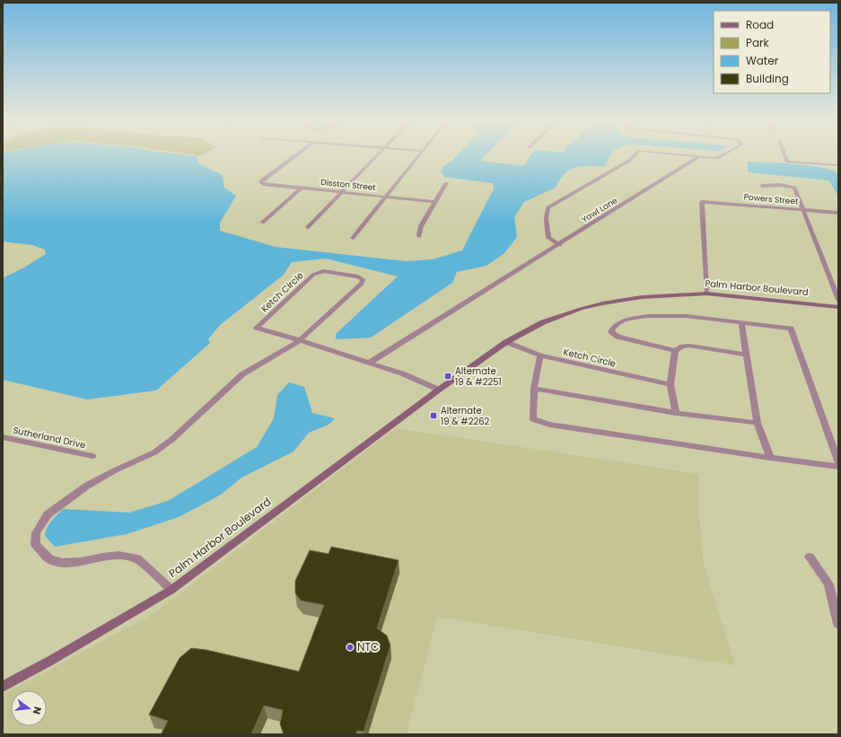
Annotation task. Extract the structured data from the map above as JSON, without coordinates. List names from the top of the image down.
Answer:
{
  "streets": {
    "main road": ["Palm Harbor Boulevard"],
    "street": [
      "Disston Street",
      "Powers Street",
      "Yawl Lane",
      "Ketch Circle",
      "Sutherland Drive"
    ]
  },
  "crossings": [
    ["Powers Street", "Palm Harbor Boulevard"],
    ["Yawl Lane", "Ketch Circle"],
    ["Palm Harbor Boulevard", "Ketch Circle"]
  ],
  "places": {
    "transit": ["Alternate 19 & #2251", "Alternate 19 & #2262"],
    "other": ["NTC"]
  },
  "legend": [
    "Road",
    "Park",
    "Water",
    "Building"
  ],
  "north": "right"
}
